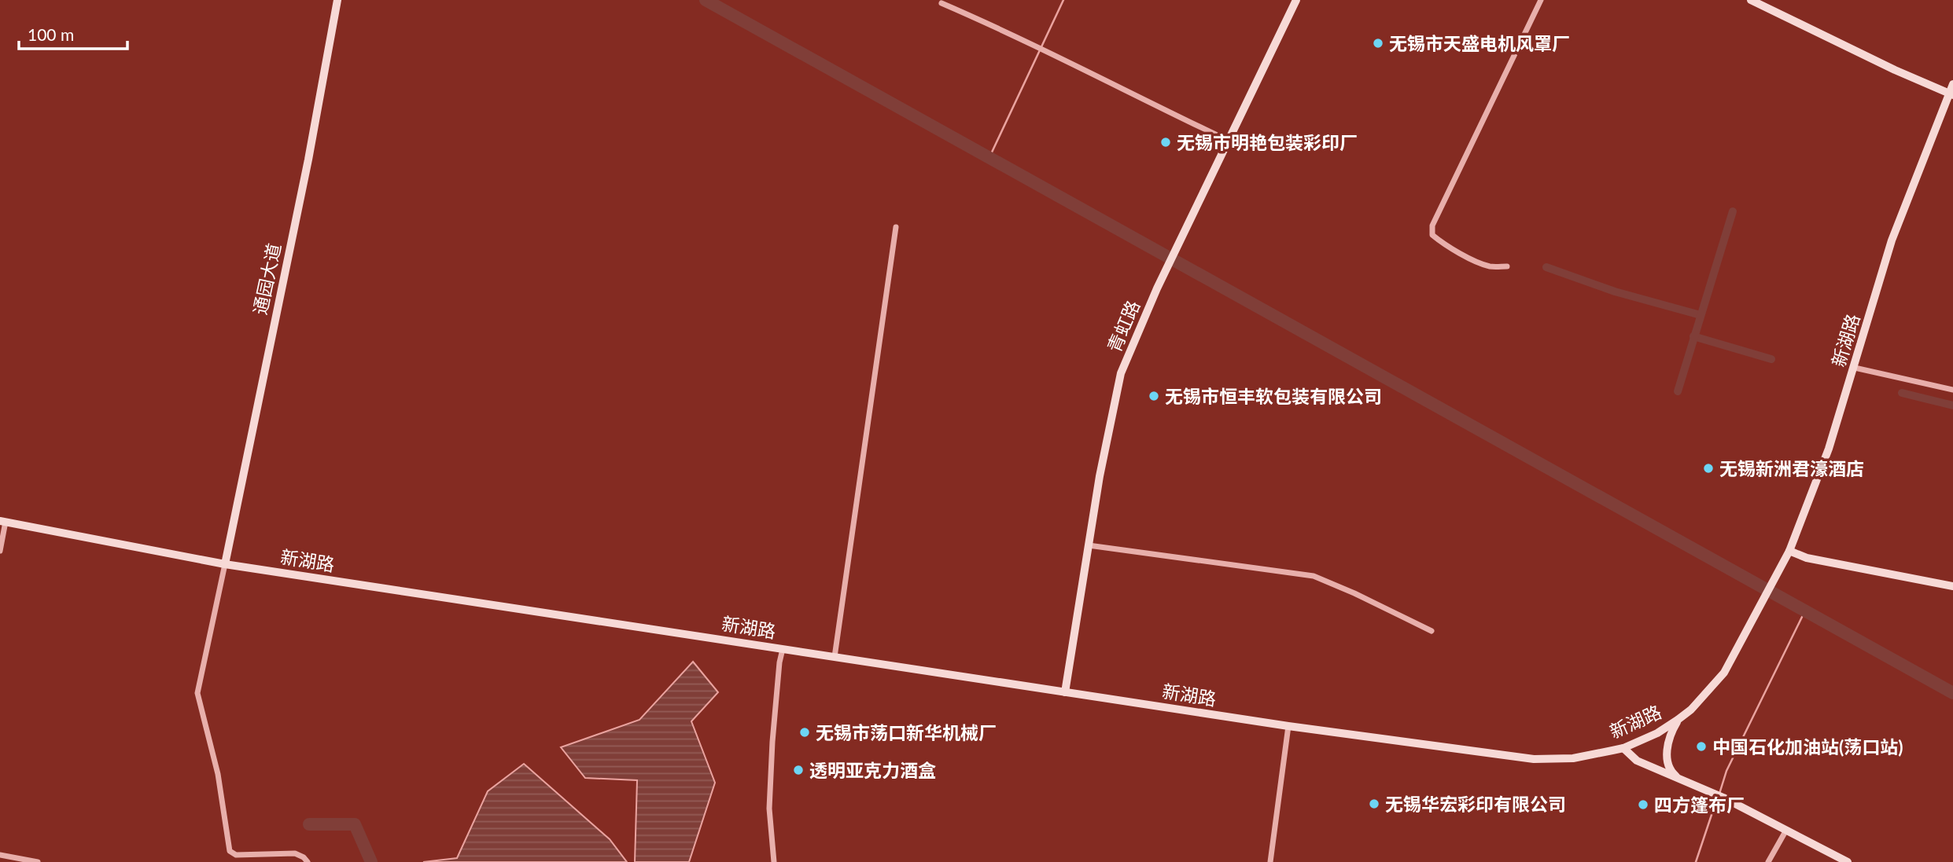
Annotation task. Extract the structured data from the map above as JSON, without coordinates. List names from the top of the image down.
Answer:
{
  "streets": {
    "main road": ["通园大道", "青虹路", "新湖路"]
  },
  "crossings": [
    ["通园大道", "新湖路"],
    ["青虹路", "新湖路"]
  ],
  "places": [
    "无锡市天盛电机风罩厂",
    "无锡市明艳包装彩印厂",
    "无锡市恒丰软包装有限公司",
    "无锡新洲君濠酒店",
    "无锡市荡口新华机械厂",
    "中国石化加油站(荡口站)",
    "透明亚克力酒盒",
    "无锡华宏彩印有限公司",
    "四方篷布厂"
  ],
  "scale_bar": "100 m"
}
